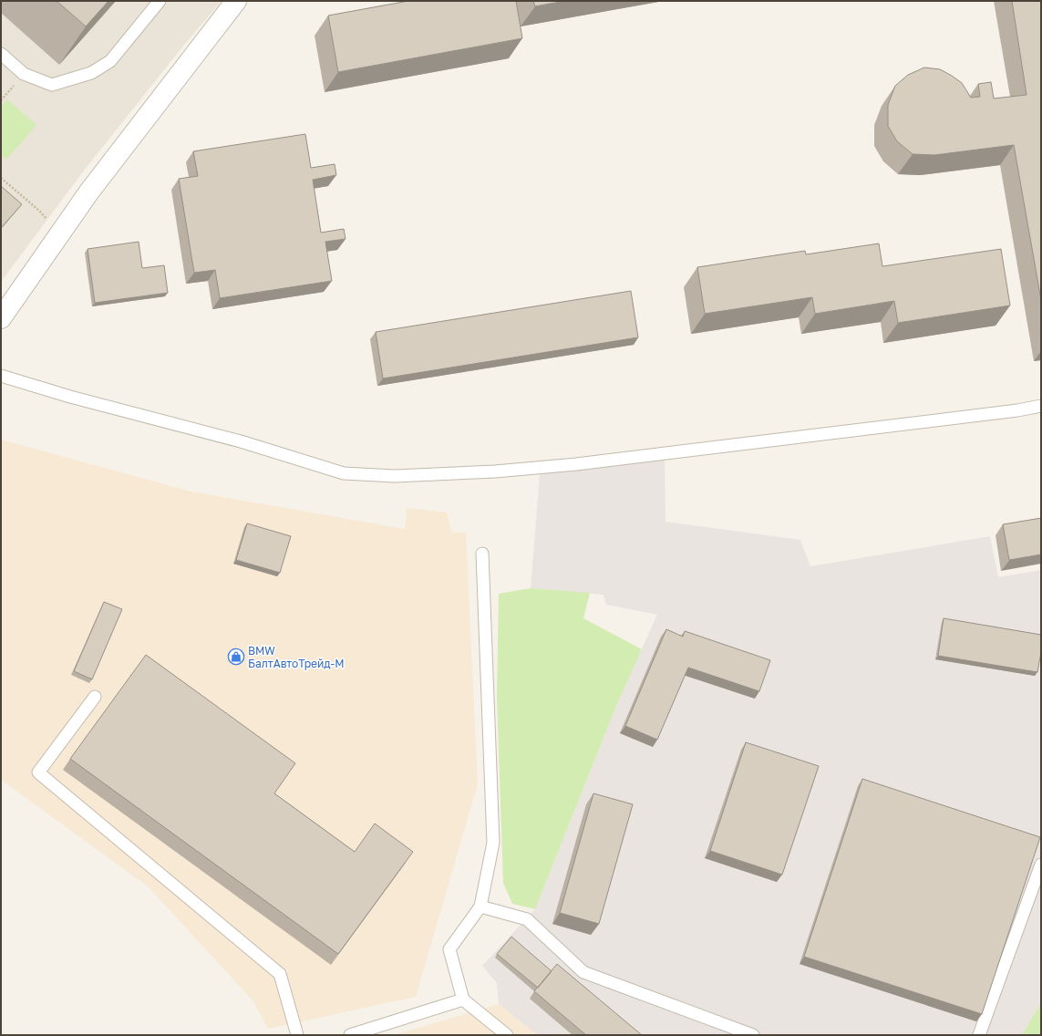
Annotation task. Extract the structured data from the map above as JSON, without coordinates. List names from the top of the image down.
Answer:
{
  "places": {
    "shop": ["BMW БалтАвтоТрейд-М"]
  }
}
